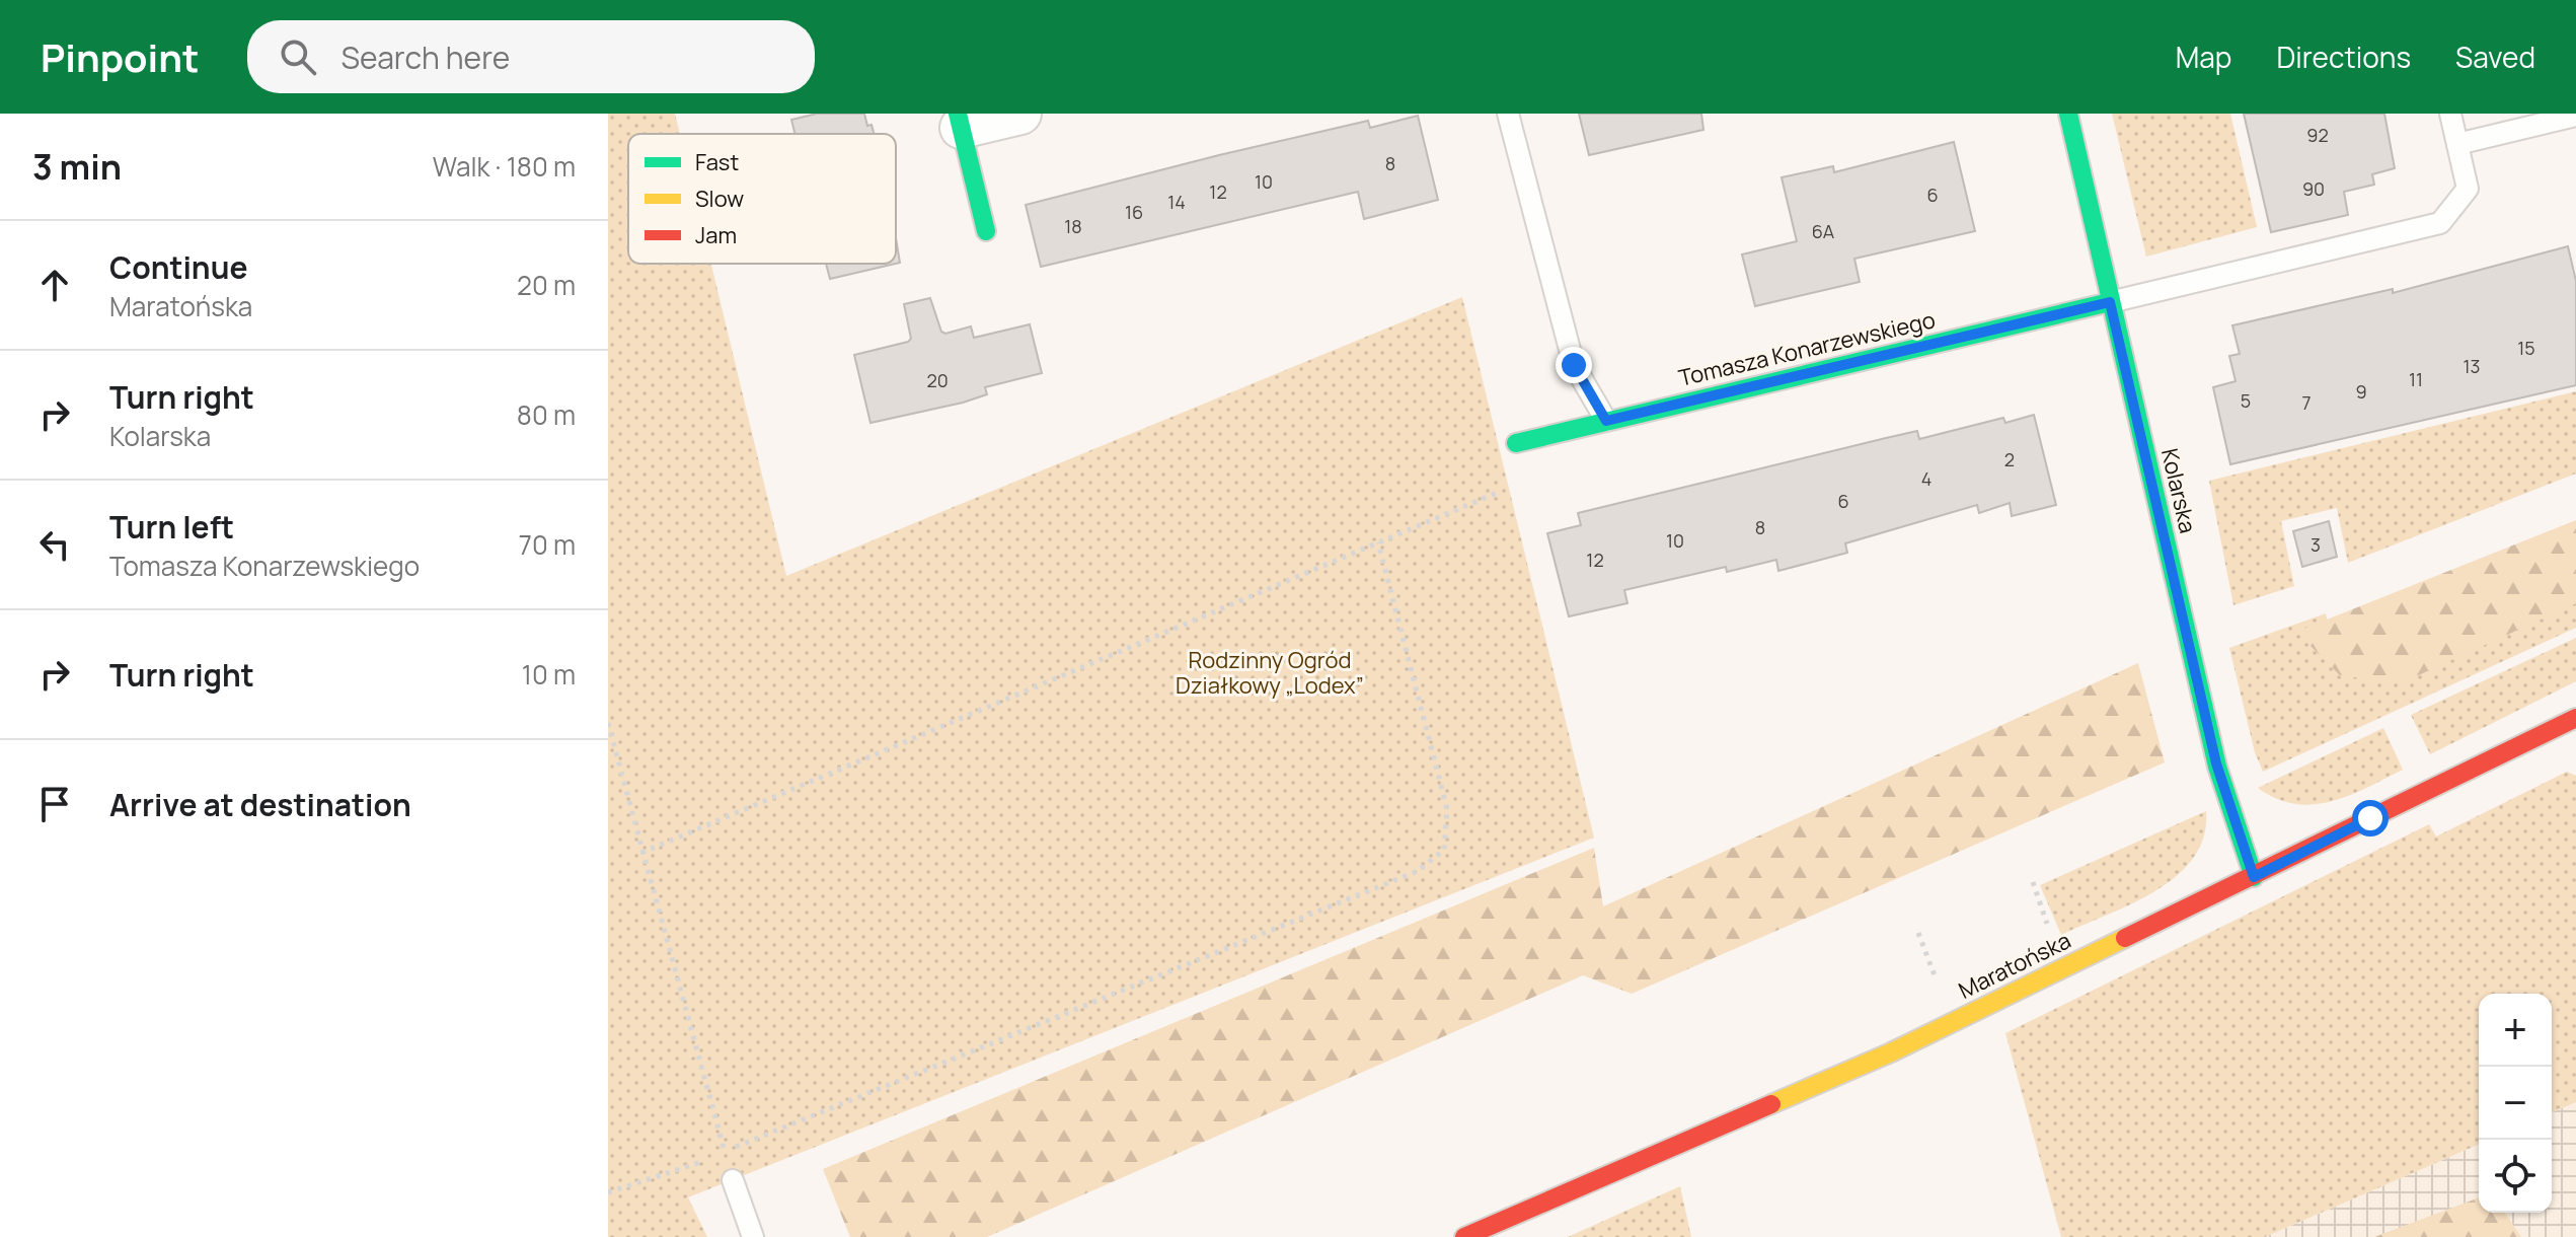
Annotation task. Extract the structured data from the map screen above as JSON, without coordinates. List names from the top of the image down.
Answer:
{
  "streets": {
    "street": ["Tomasza Konarzewskiego", "Kolarska", "Maratońska"]
  },
  "crossings": [
    ["Tomasza Konarzewskiego", "Kolarska"],
    ["Kolarska", "Maratońska"]
  ],
  "parks": ["Rodzinny Ogród Działkowy „Lodex”"],
  "house_numbers": [
    "92",
    "8",
    "10",
    "90",
    "12",
    "6",
    "14",
    "16",
    "18",
    "6A",
    "15",
    "13",
    "11",
    "20",
    "9",
    "5",
    "7",
    "2",
    "4",
    "6",
    "8",
    "10",
    "3",
    "12"
  ],
  "legend": ["Fast", "Slow", "Jam"],
  "page": {
    "header": "Pinpoint",
    "search": "Search here",
    "nav": ["Map", "Directions", "Saved"],
    "heading": ["3 min", "Walk · 180 m"],
    "list": [
      ["Continue", "Maratońska", "20 m"],
      ["Turn right", "Kolarska", "80 m"],
      ["Turn left", "Tomasza Konarzewskiego", "70 m"],
      ["Turn right", "10 m"],
      "Arrive at destination"
    ],
    "map_buttons": ["+", "−"]
  }
}
